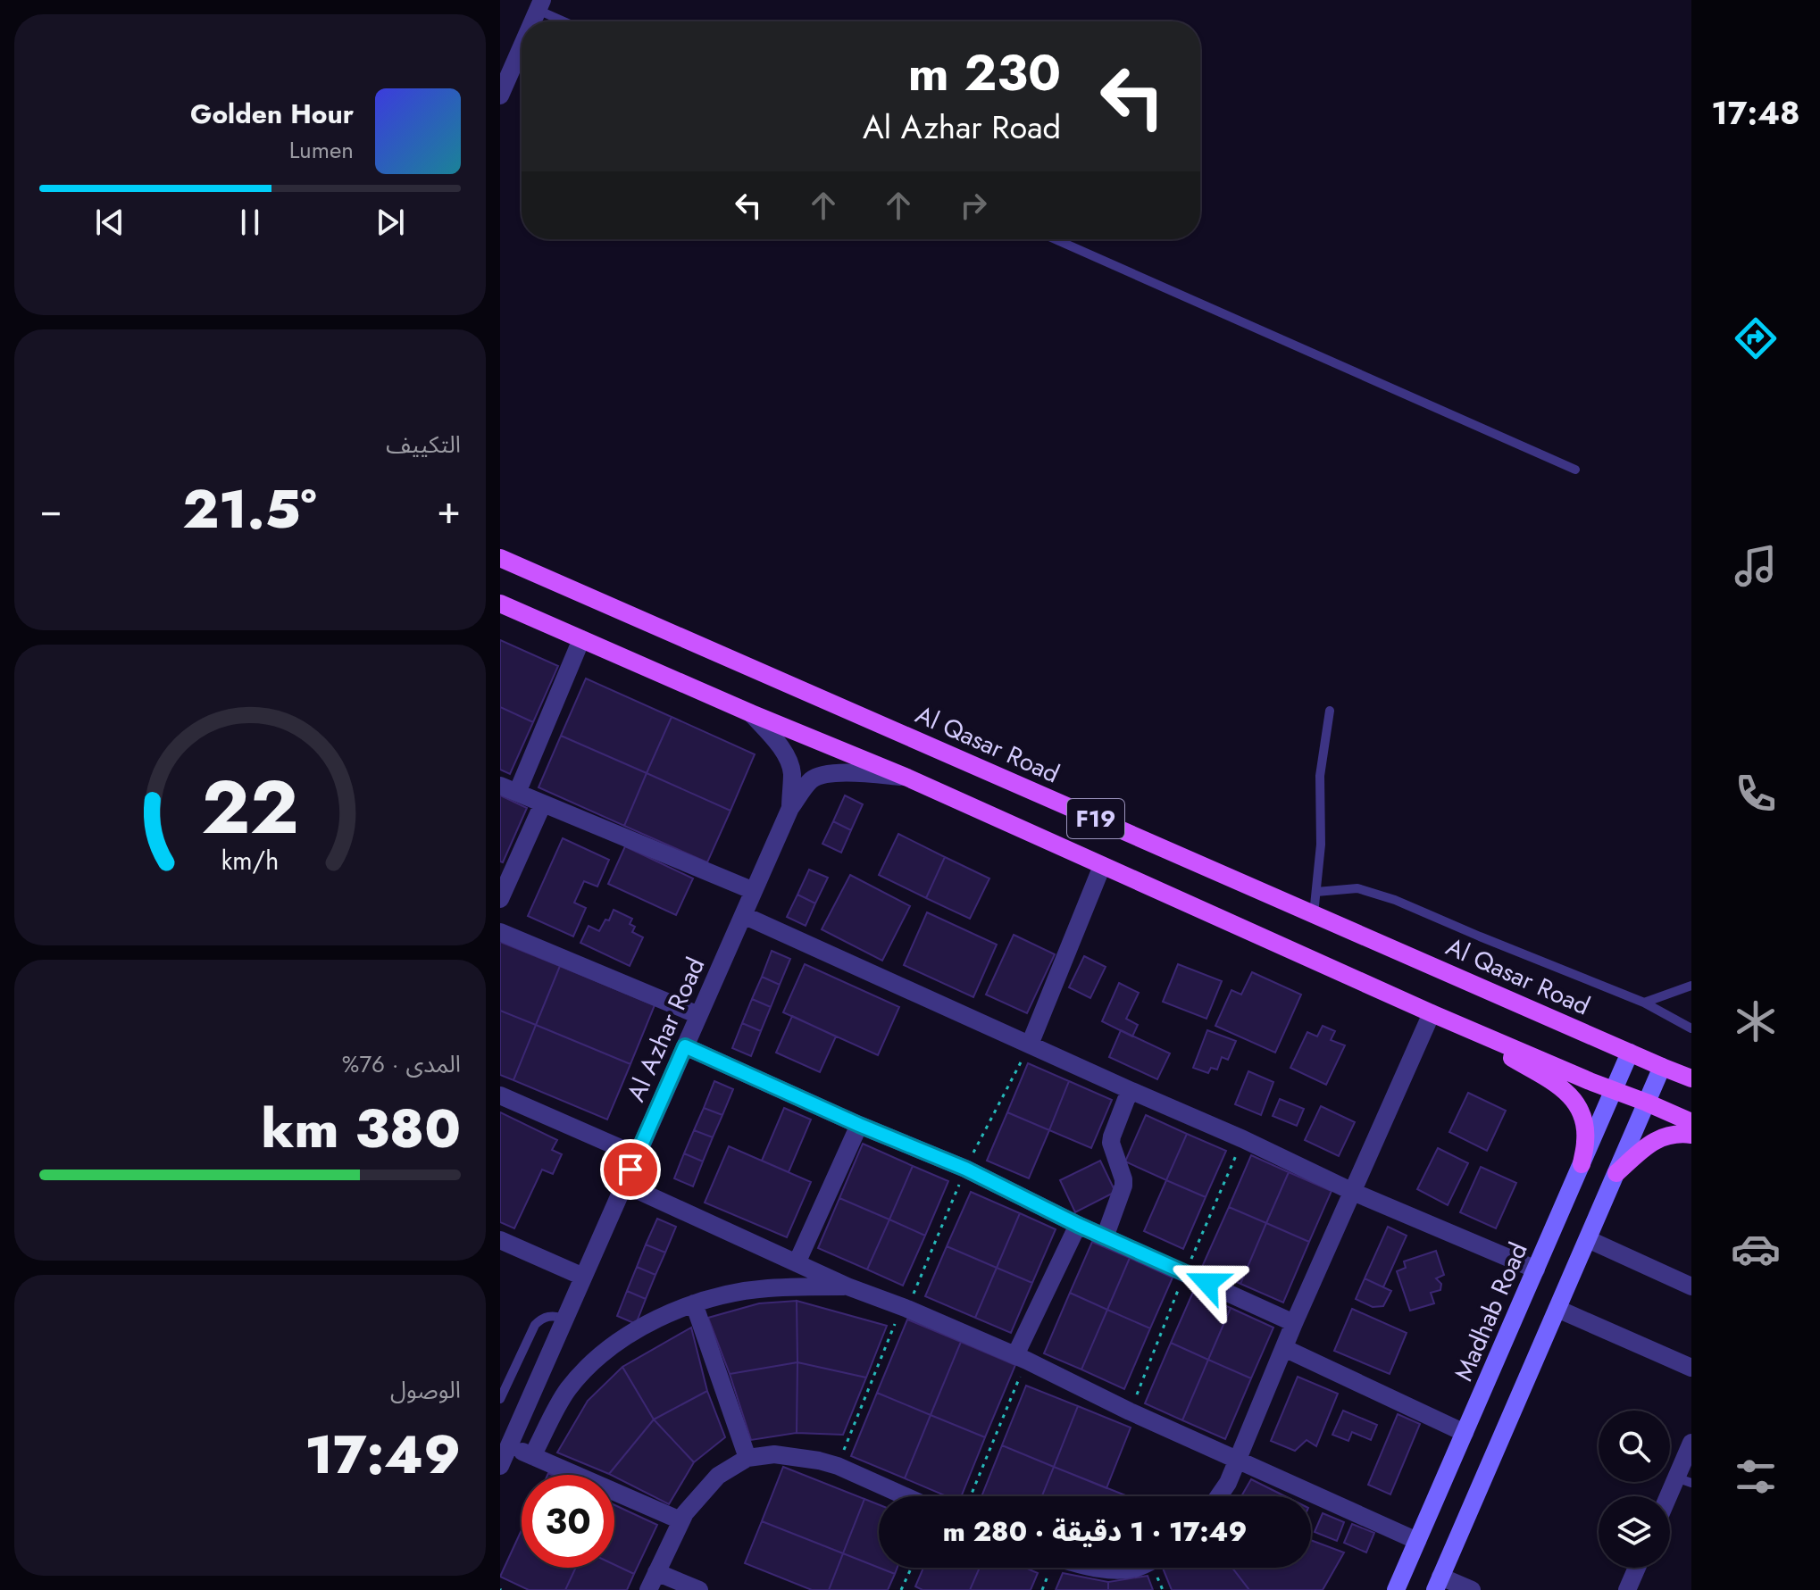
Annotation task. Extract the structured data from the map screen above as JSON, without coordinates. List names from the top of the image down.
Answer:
{
  "streets": {
    "main road": ["Al Qasar Road", "F19", "Madhab Road"],
    "street": ["Al Azhar Road"]
  },
  "crossings": [
    ["Al Qasar Road", "Madhab Road"],
    ["F19", "Al Azhar Road"],
    ["F19", "Madhab Road"]
  ],
  "page": {
    "tabs": "17:48",
    "turn": ["230 m", "Al Azhar Road"],
    "song": ["Golden Hour", "Lumen"],
    "tile": [
      "التكييف",
      ["المدى · 76%", "380 km"],
      ["الوصول", "17:49"]
    ],
    "heat": ["−", "21.5°", "+"],
    "limit": "30",
    "trip": "17:49 · 1 دقيقة · 280 m",
    "gauge": ["22", "km/h"]
  }
}
